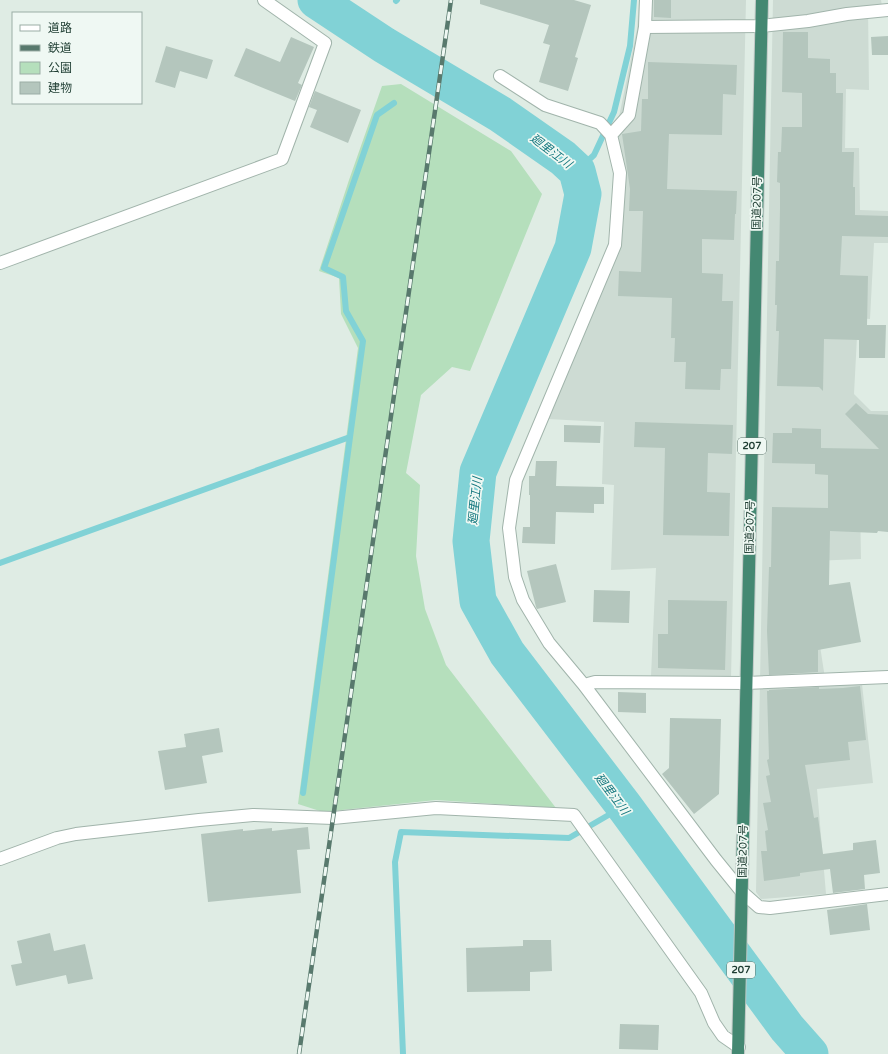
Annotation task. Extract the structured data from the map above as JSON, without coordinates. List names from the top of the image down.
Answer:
{
  "streets": {
    "highway": ["国道207号", "207"]
  },
  "water": ["廻里江川"],
  "legend": [
    "道路",
    "鉄道",
    "公園",
    "建物"
  ]
}
